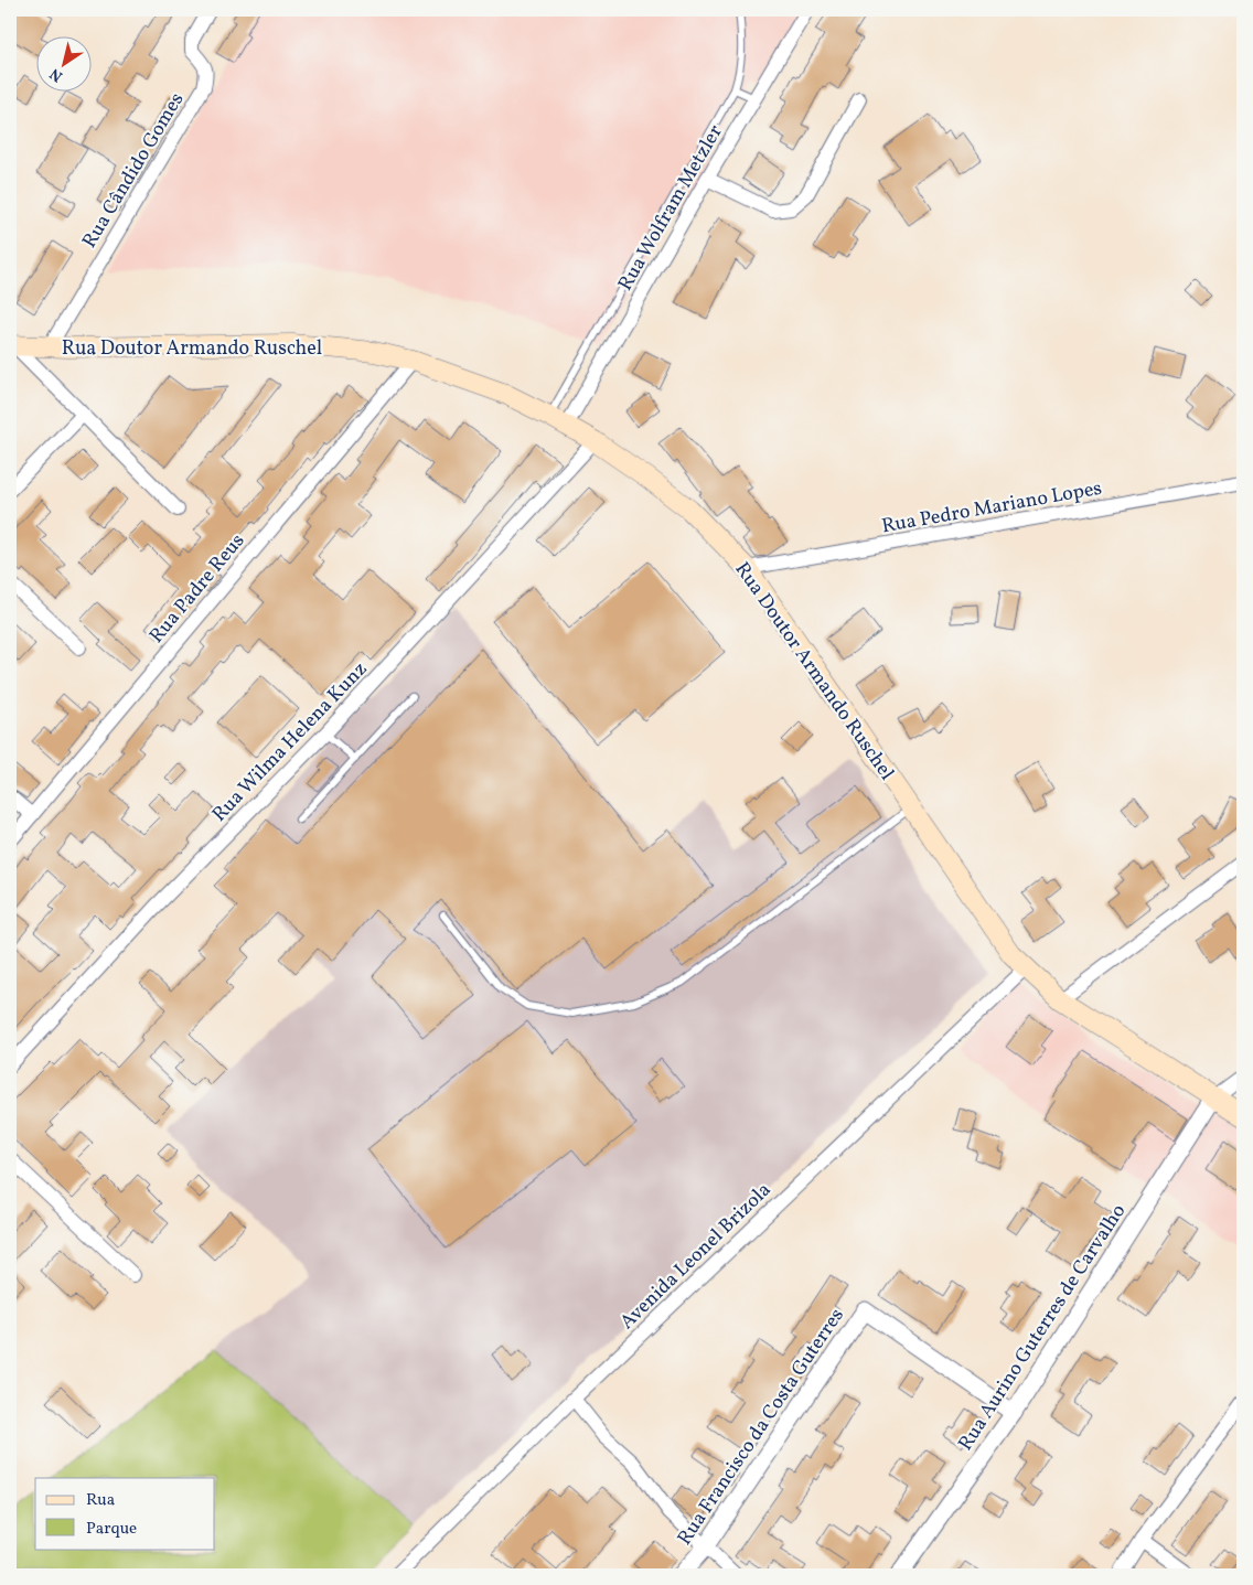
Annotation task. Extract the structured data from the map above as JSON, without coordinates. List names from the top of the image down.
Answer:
{
  "streets": {
    "main road": ["Rua Doutor Armando Ruschel"],
    "street": [
      "Rua Cândido Gomes",
      "Rua Wolfram Metzler",
      "Rua Pedro Mariano Lopes",
      "Rua Padre Reus",
      "Rua Wilma Helena Kunz",
      "Avenida Leonel Brizola",
      "Rua Aurino Guterres de Carvalho",
      "Rua Francisco da Costa Guterres"
    ]
  },
  "crossings": [
    ["Rua Cândido Gomes", "Rua Doutor Armando Ruschel"],
    ["Rua Wolfram Metzler", "Rua Doutor Armando Ruschel"],
    ["Rua Doutor Armando Ruschel", "Rua Pedro Mariano Lopes"],
    ["Rua Doutor Armando Ruschel", "Rua Padre Reus"],
    ["Rua Doutor Armando Ruschel", "Rua Wilma Helena Kunz"],
    ["Rua Doutor Armando Ruschel", "Avenida Leonel Brizola"],
    ["Rua Doutor Armando Ruschel", "Rua Aurino Guterres de Carvalho"],
    ["Rua Aurino Guterres de Carvalho", "Rua Francisco da Costa Guterres"]
  ],
  "legend": ["Rua", "Parque"],
  "north": "bottom left"
}
